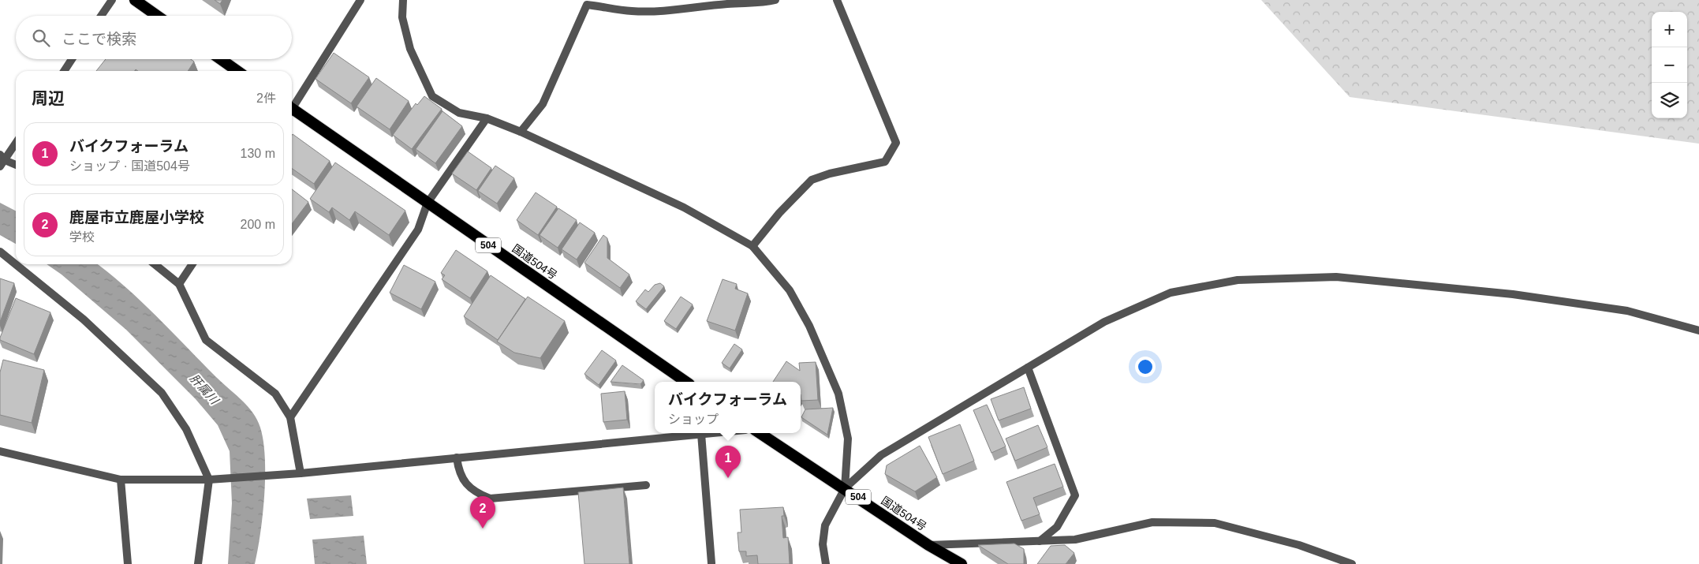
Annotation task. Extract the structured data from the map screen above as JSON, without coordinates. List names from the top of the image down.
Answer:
{
  "streets": {
    "highway": ["504", "国道504号"]
  },
  "water": ["肝属川"],
  "page": {
    "map_buttons": ["+", "−"],
    "search": "ここで検索",
    "heading": ["周辺", "2件"],
    "list": [
      {
        "mark": "1",
        "name": "バイクフォーラム",
        "note": "ショップ · 国道504号",
        "value": "130 m"
      },
      {
        "mark": "2",
        "name": "鹿屋市立鹿屋小学校",
        "note": "学校",
        "value": "200 m"
      }
    ],
    "popup": ["バイクフォーラム", "ショップ"],
    "pins": ["1", "2"]
  }
}
